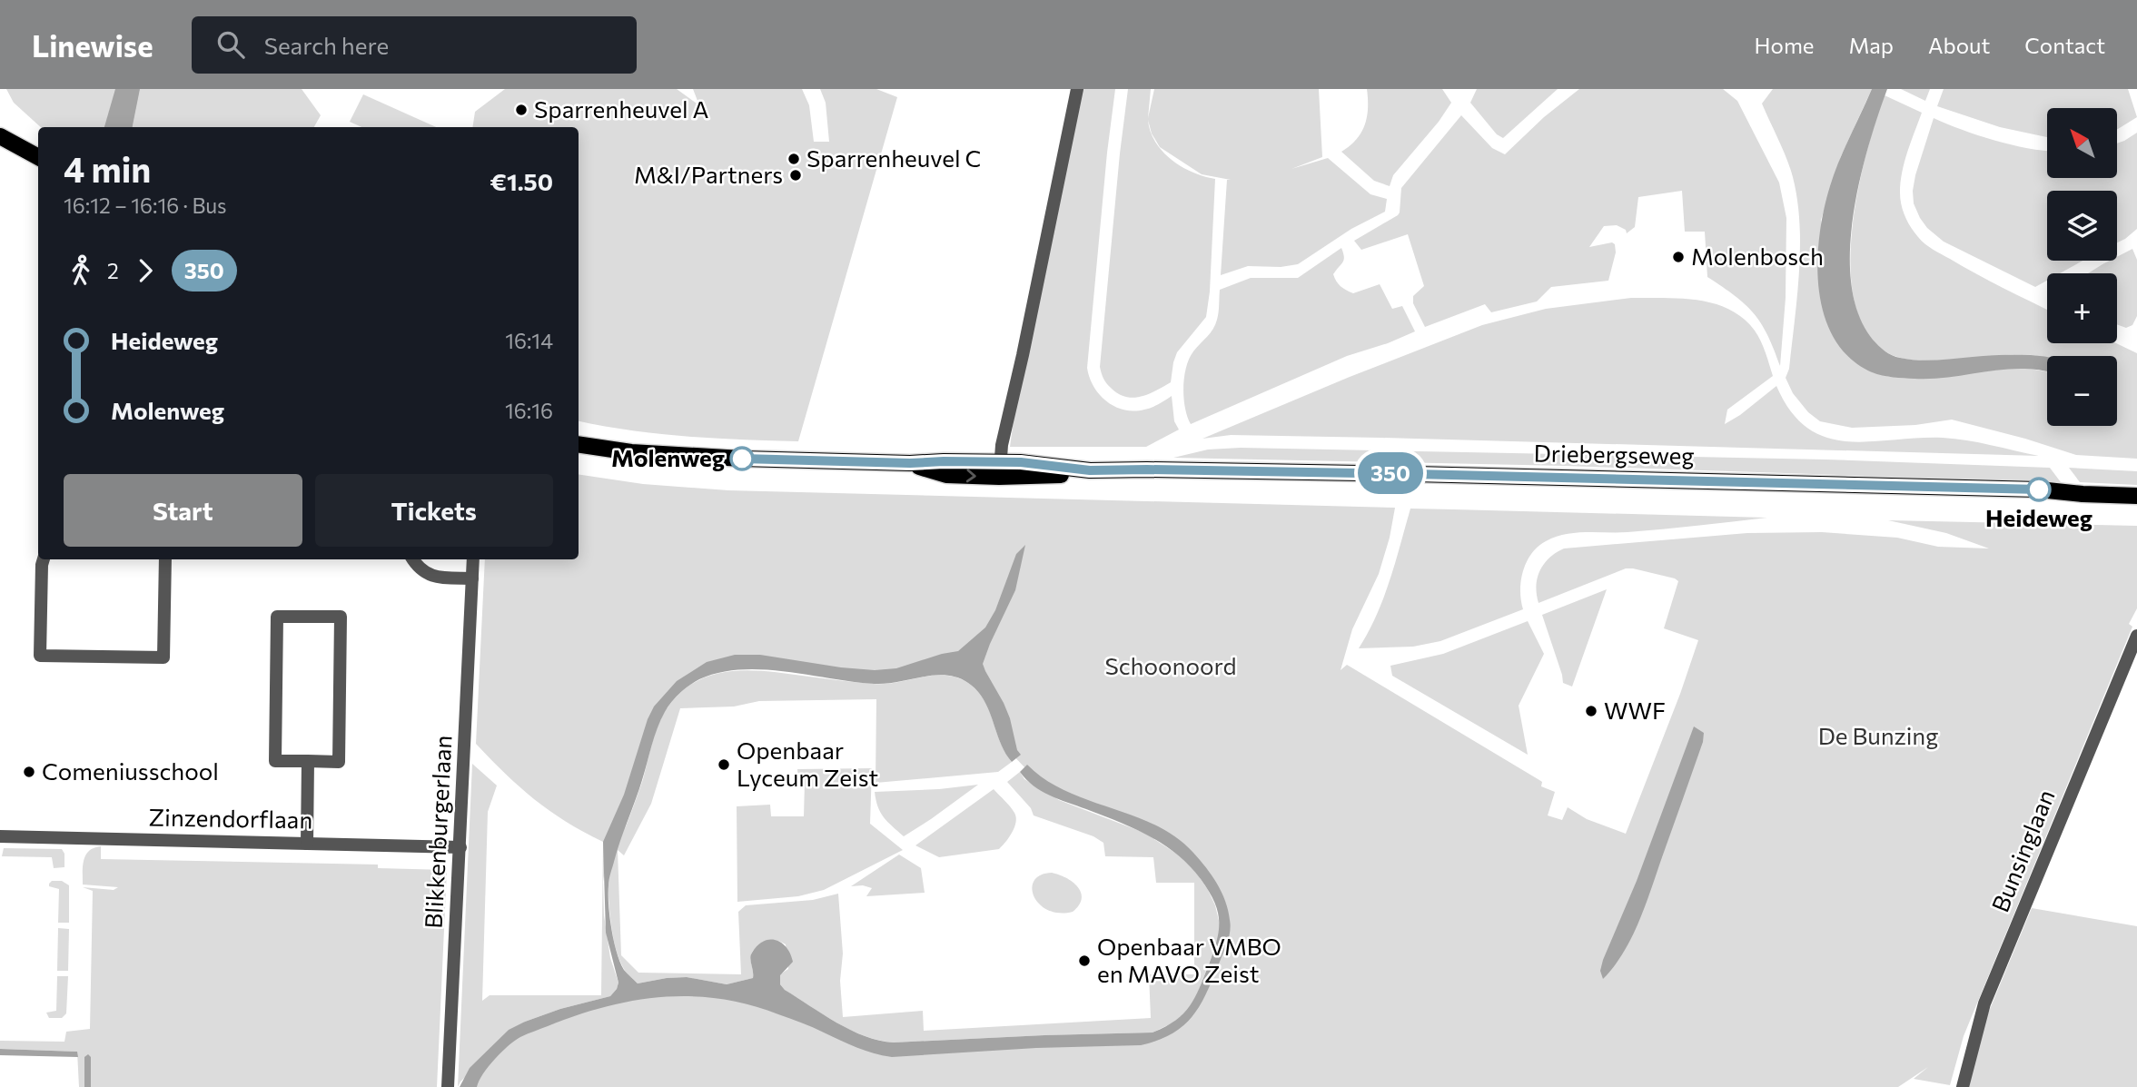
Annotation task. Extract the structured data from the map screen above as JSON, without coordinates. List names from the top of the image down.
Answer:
{
  "streets": {
    "main road": ["Driebergseweg"],
    "street": ["Zinzendorflaan", "Blikkenburgerlaan", "Bunsinglaan"]
  },
  "crossings": [
    ["Zinzendorflaan", "Blikkenburgerlaan"]
  ],
  "parks": ["Schoonoord", "De Bunzing"],
  "places": [
    "Sparrenheuvel A",
    "Sparrenheuvel C",
    "M&I/Partners",
    "Molenbosch",
    "Molenweg",
    "Heideweg",
    "WWF",
    "Openbaar Lyceum Zeist",
    "Comeniusschool",
    "Openbaar VMBO en MAVO Zeist"
  ],
  "lines": ["bus line 350"],
  "north": "top left",
  "page": {
    "header": "Linewise",
    "search": "Search here",
    "nav": [
      "Home",
      "Map",
      "About",
      "Contact"
    ],
    "on_map": "350",
    "map_buttons": ["+", "−"],
    "heading": ["4 min", "16:12 – 16:16 · Bus", "€1.50"],
    "legs": ["2", "350"],
    "list": [
      {
        "name": "Heideweg",
        "value": "16:14"
      },
      {
        "name": "Molenweg",
        "value": "16:16"
      }
    ],
    "buttons": ["Start", "Tickets"]
  }
}
